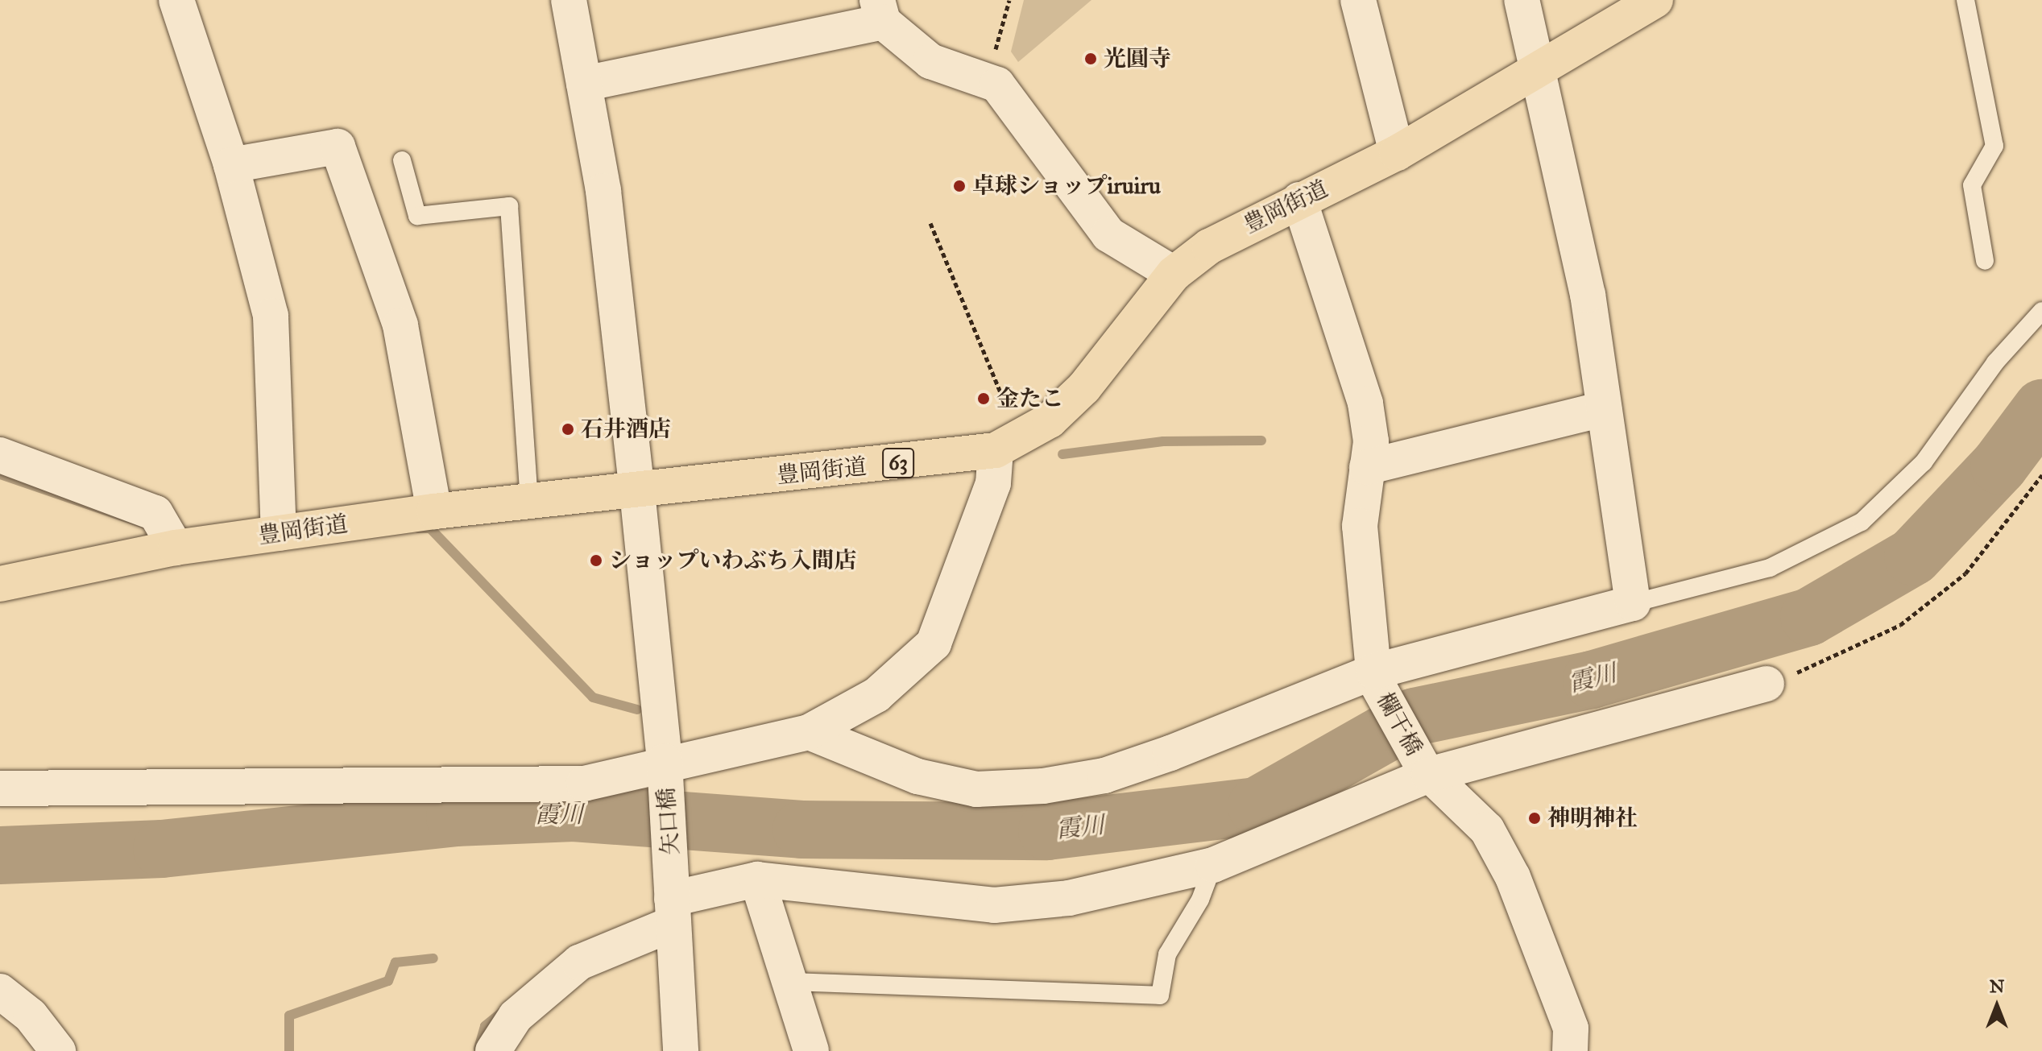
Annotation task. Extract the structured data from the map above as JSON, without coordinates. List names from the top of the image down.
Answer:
{
  "streets": {
    "main road": ["豊岡街道", "63"],
    "street": ["欄干橋", "矢口橋"]
  },
  "crossings": [
    ["豊岡街道", "矢口橋"]
  ],
  "water": ["霞川"],
  "places": [
    "光圓寺",
    "卓球ショップiruiru",
    "金たこ",
    "石井酒店",
    "ショップいわぶち入間店",
    "神明神社"
  ],
  "north": "top"
}
